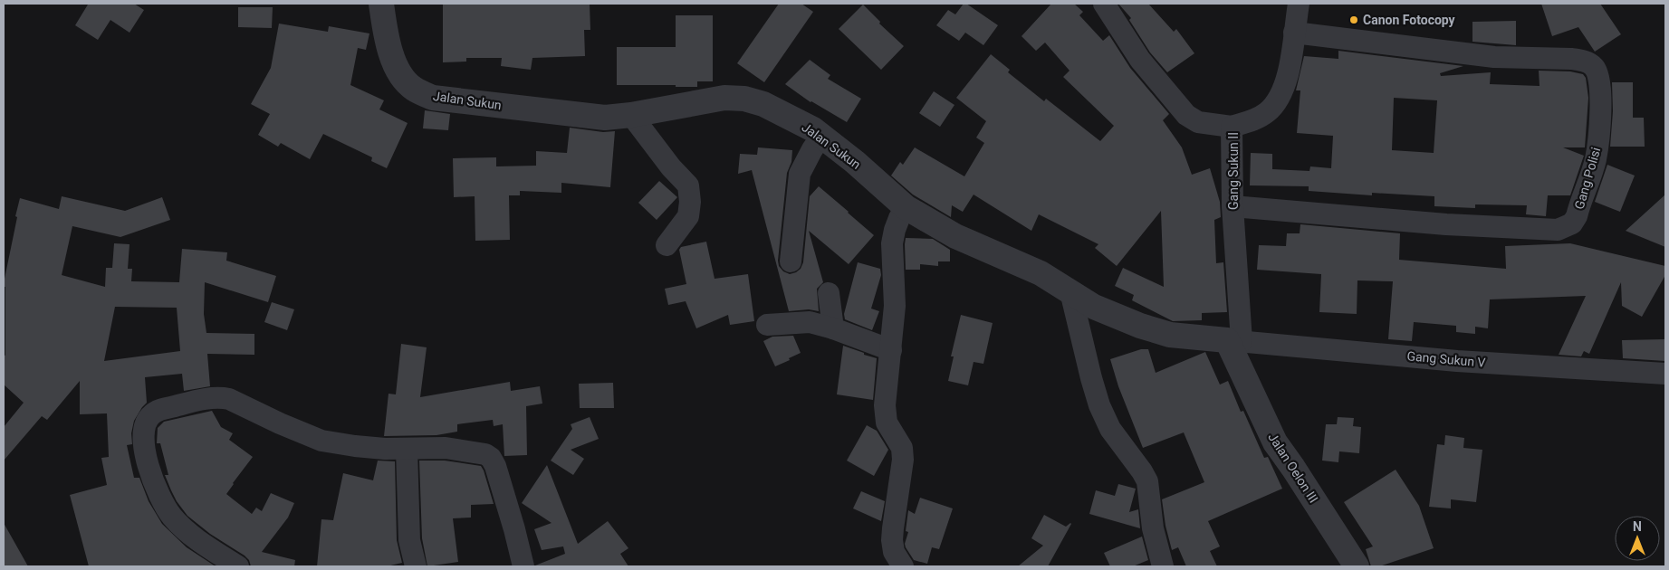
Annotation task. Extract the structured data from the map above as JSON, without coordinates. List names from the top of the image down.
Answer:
{
  "streets": {
    "street": [
      "Jalan Sukun",
      "Gang Sukun II",
      "Gang Polisi",
      "Gang Sukun V",
      "Jalan Oelon III"
    ]
  },
  "crossings": [
    ["Jalan Sukun", "Gang Sukun II"],
    ["Jalan Sukun", "Gang Sukun V"],
    ["Jalan Sukun", "Jalan Oelon III"],
    ["Gang Sukun II", "Gang Polisi"],
    ["Gang Sukun II", "Gang Sukun V"],
    ["Gang Sukun II", "Jalan Oelon III"],
    ["Gang Sukun V", "Jalan Oelon III"]
  ],
  "places": ["Canon Fotocopy"],
  "north": "top"
}
